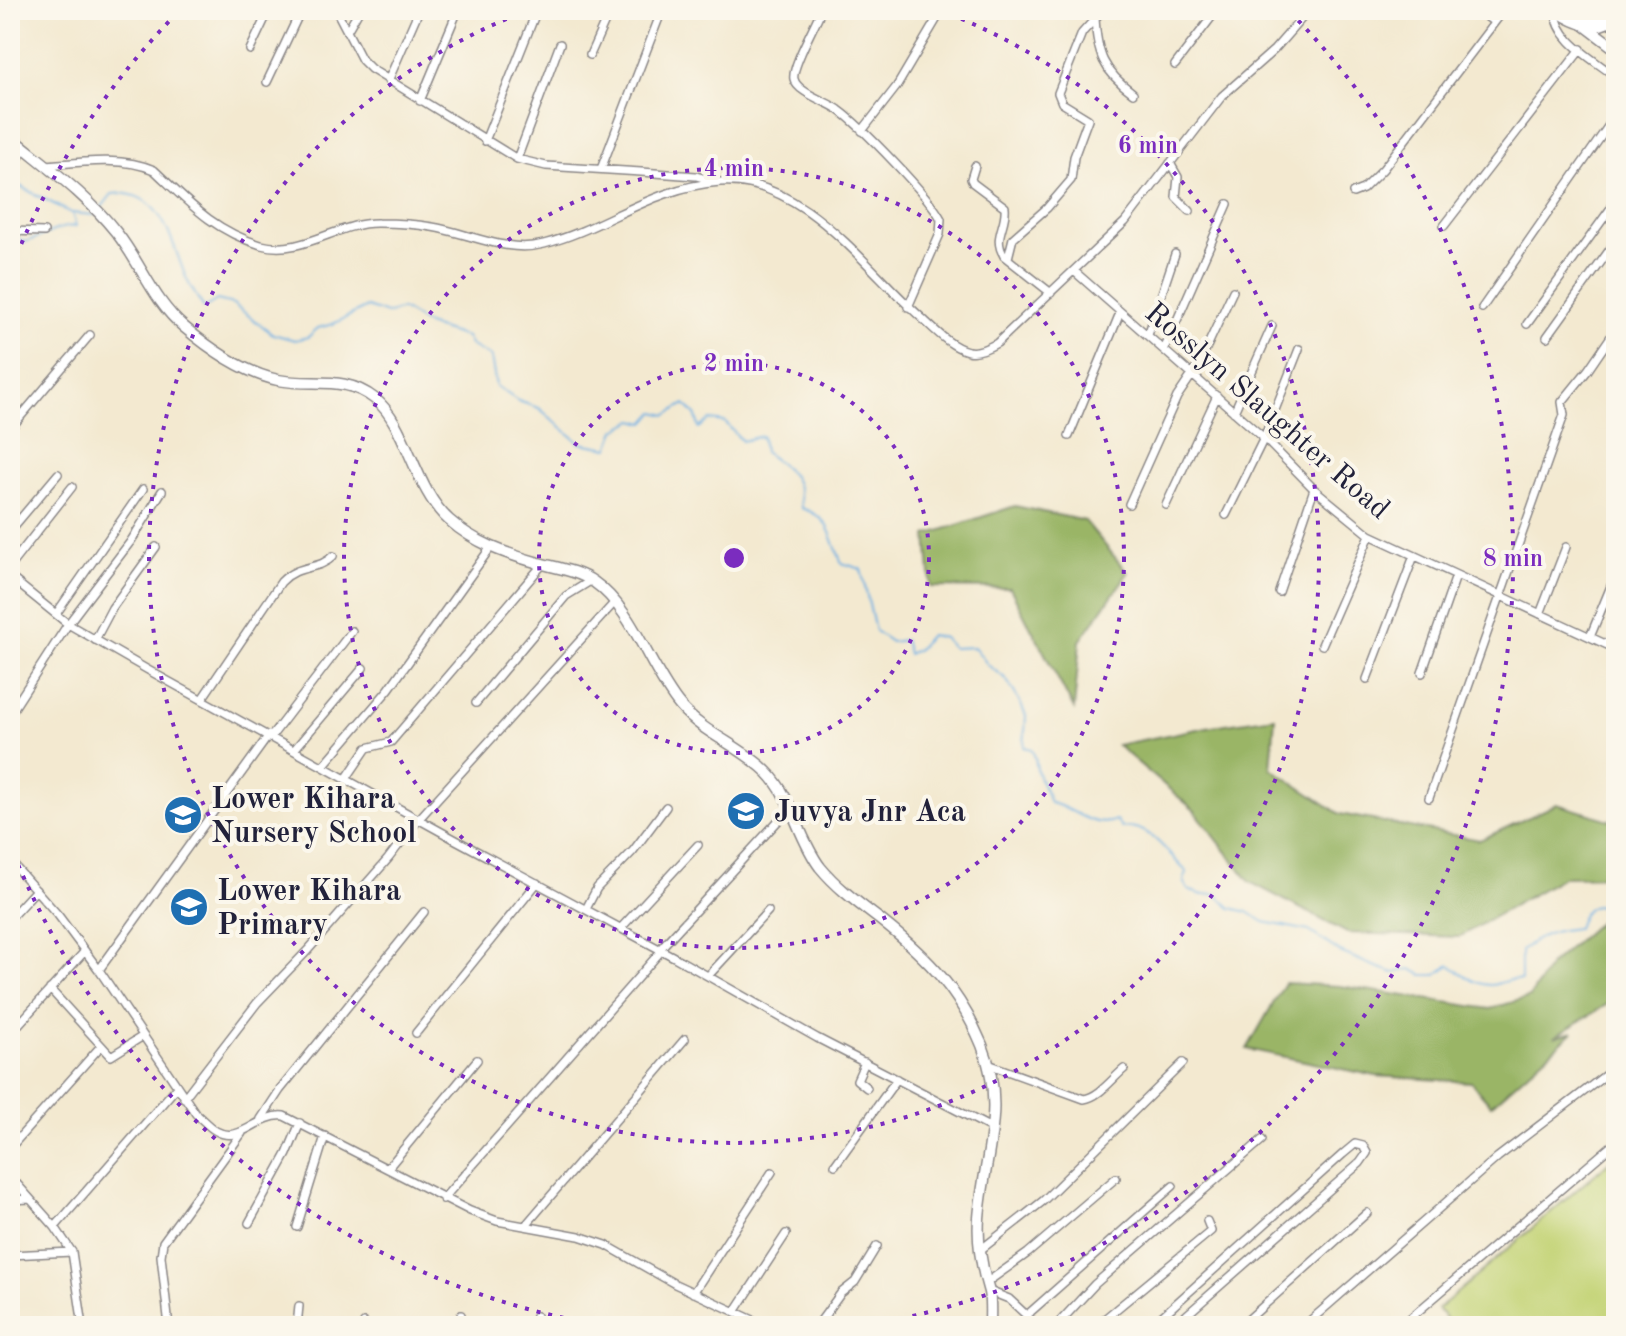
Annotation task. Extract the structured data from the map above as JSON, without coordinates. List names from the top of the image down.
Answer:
{
  "streets": {
    "street": ["Rosslyn Slaughter Road"]
  },
  "places": {
    "school or university": ["Juvya Jnr Aca", "Lower Kihara Nursery School", "Lower Kihara Primary"]
  },
  "rings": [
    "6 min",
    "4 min",
    "2 min",
    "8 min"
  ]
}
